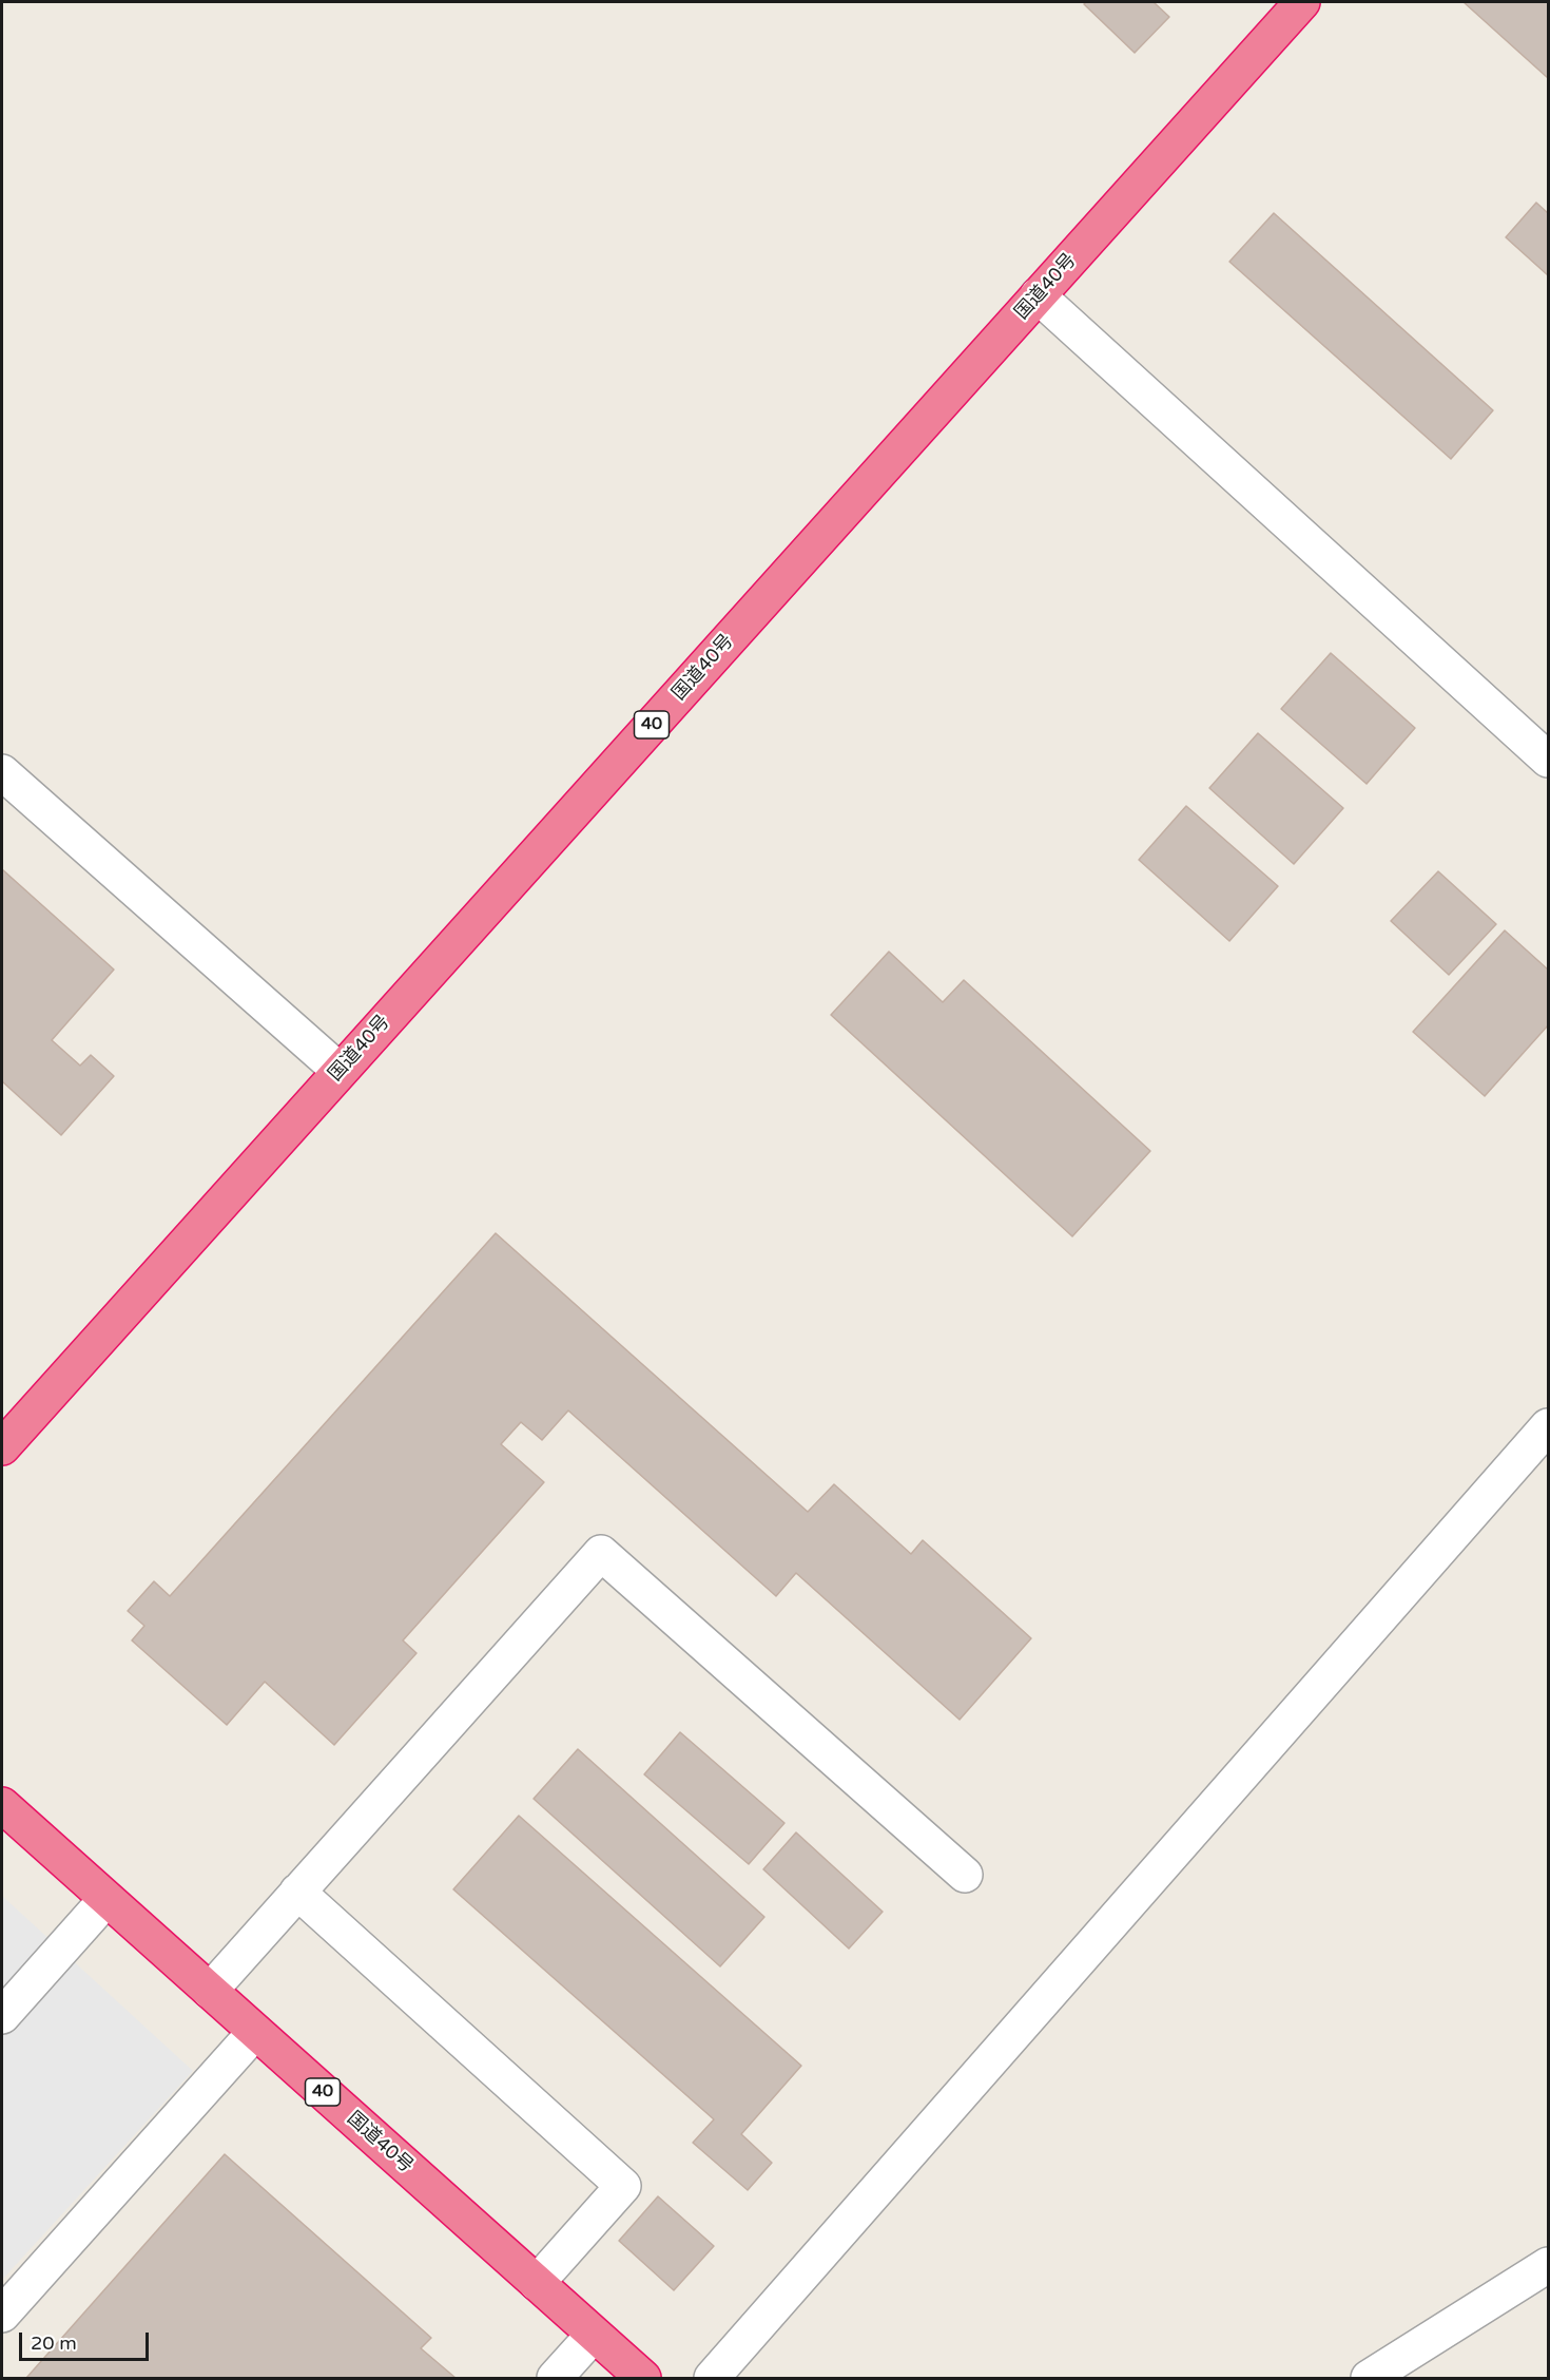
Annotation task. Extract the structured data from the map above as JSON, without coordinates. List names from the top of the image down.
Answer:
{
  "streets": {
    "highway": ["国道40号", "40"]
  },
  "scale_bar": "20 m"
}
